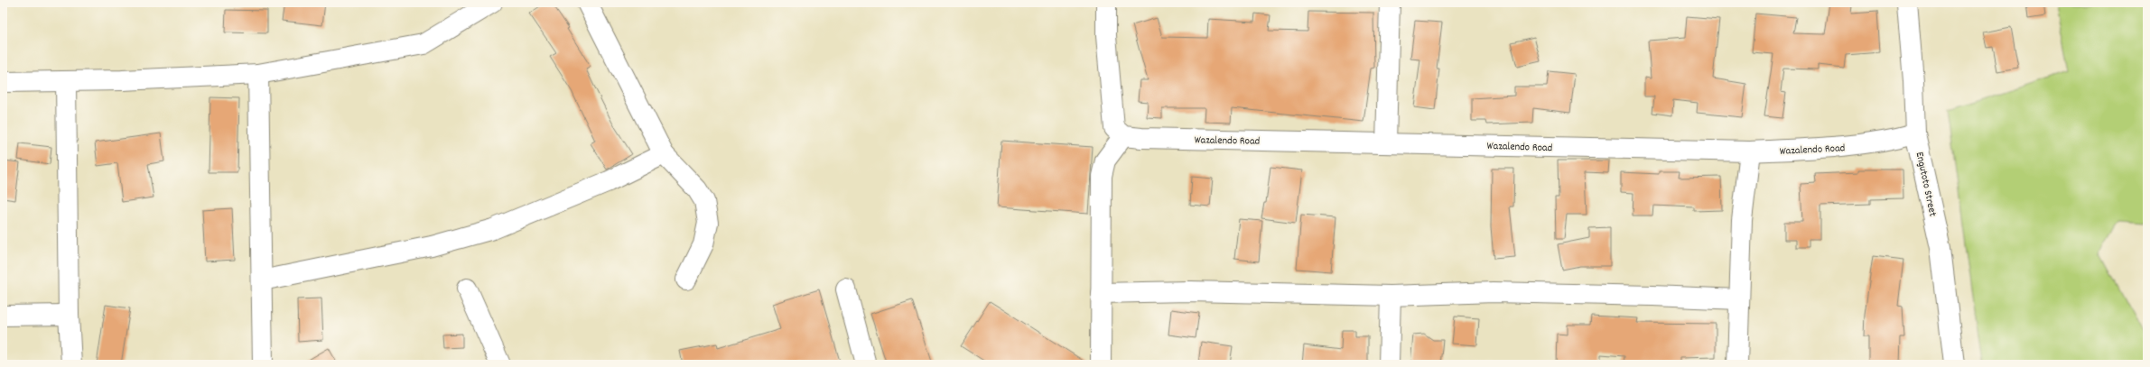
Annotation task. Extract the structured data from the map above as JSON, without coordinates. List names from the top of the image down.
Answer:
{
  "streets": {
    "street": ["Wazalendo Road", "Engutoto Street"]
  },
  "crossings": [
    ["Wazalendo Road", "Engutoto Street"]
  ]
}
